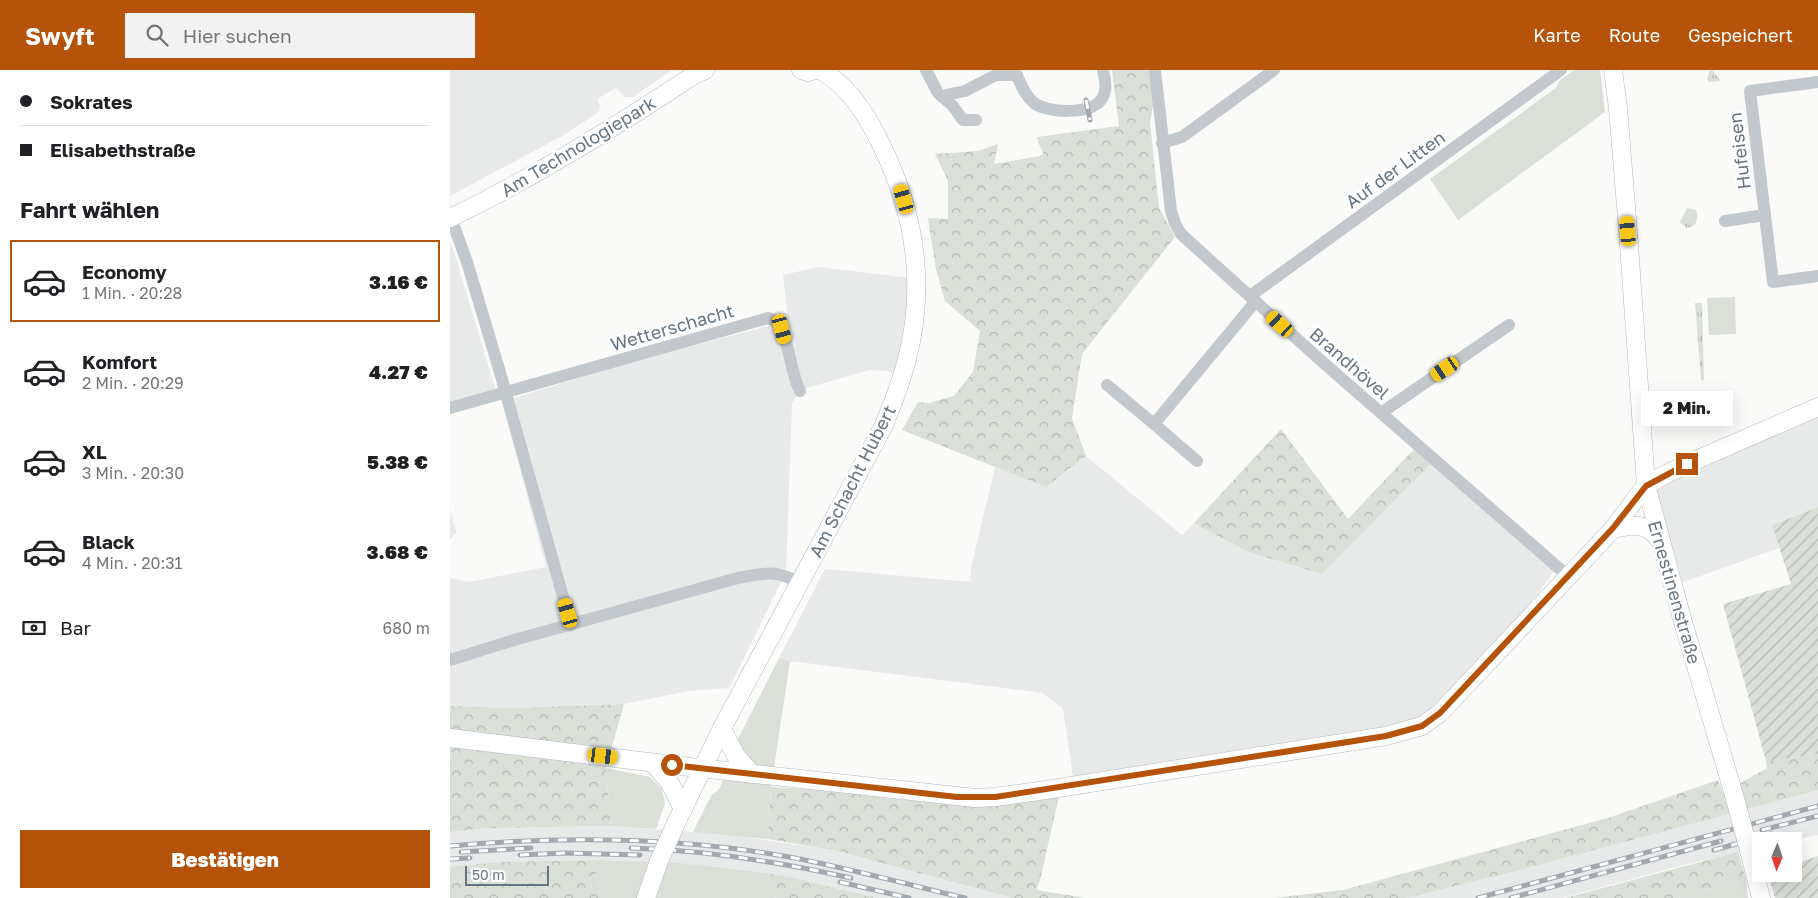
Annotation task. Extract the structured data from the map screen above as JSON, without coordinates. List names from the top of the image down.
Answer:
{
  "streets": {
    "street": [
      "Am Technologiepark",
      "Hufeisen",
      "Auf der Litten",
      "Wetterschacht",
      "Brandhövel",
      "Am Schacht Hubert",
      "Ernestinenstraße"
    ]
  },
  "crossings": [
    ["Auf der Litten", "Brandhövel"]
  ],
  "scale_bar": "50 m",
  "north": "bottom",
  "page": {
    "header": "Swyft",
    "search": "Hier suchen",
    "nav": ["Karte", "Route", "Gespeichert"],
    "banner": ["Sokrates", "Elisabethstraße"],
    "heading": "Fahrt wählen",
    "list": [
      {
        "name": "Economy",
        "note": "1 Min. · 20:28",
        "value": "3.16 €"
      },
      {
        "name": "Komfort",
        "note": "2 Min. · 20:29",
        "value": "4.27 €"
      },
      {
        "name": "XL",
        "note": "3 Min. · 20:30",
        "value": "5.38 €"
      },
      {
        "name": "Black",
        "note": "4 Min. · 20:31",
        "value": "3.68 €"
      }
    ],
    "bubble": "2 Min.",
    "pay": ["Bar", "680 m"],
    "buttons": "Bestätigen",
    "scale": "50 m"
  }
}
